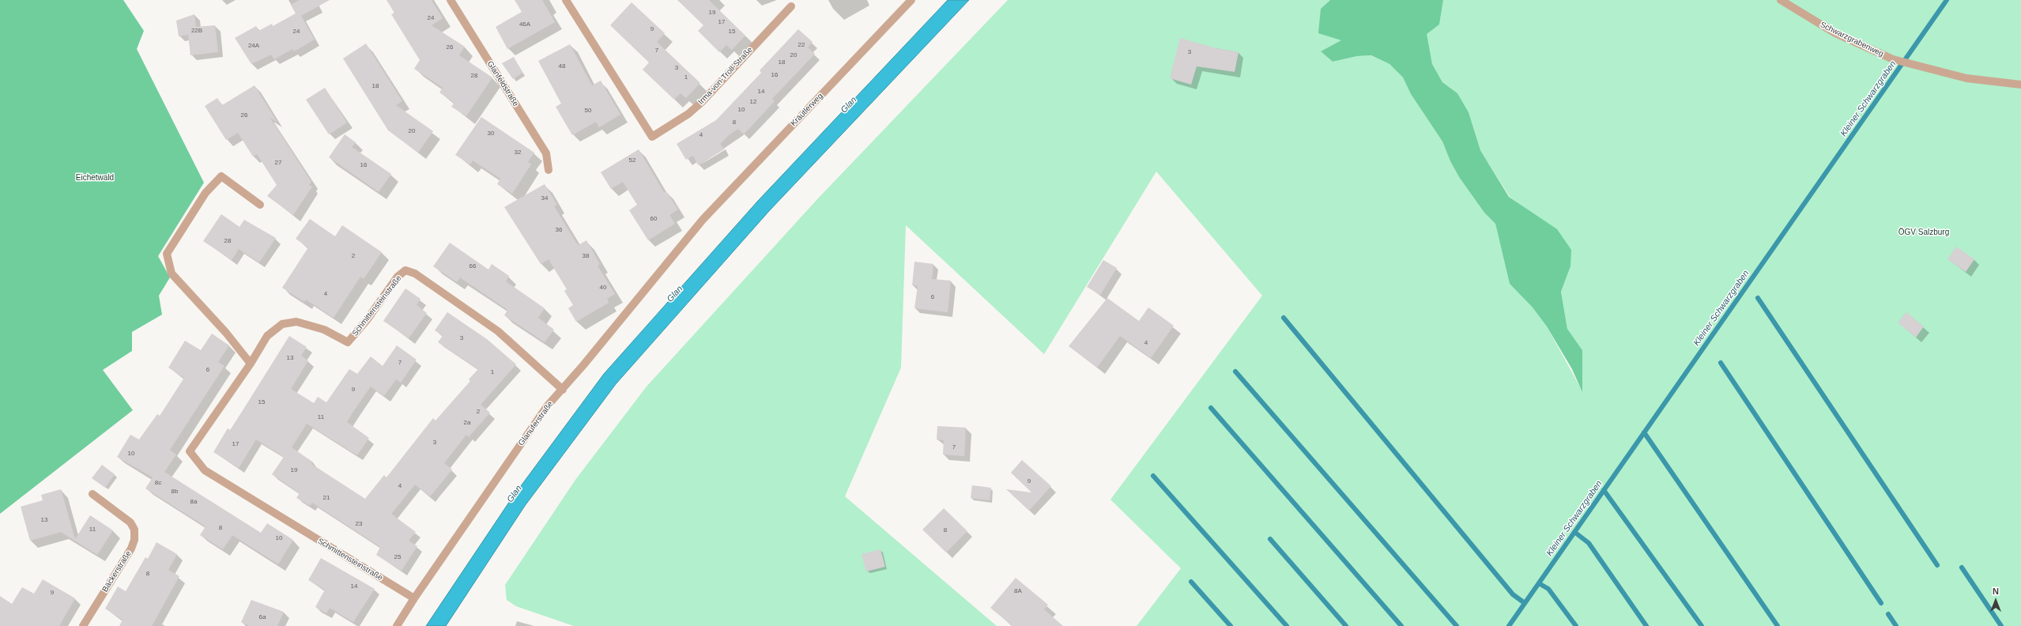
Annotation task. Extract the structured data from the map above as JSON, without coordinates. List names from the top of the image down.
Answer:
{
  "streets": {
    "street": [
      "Schwarzgrabenweg",
      "Irma-von-Troll-Straße",
      "Glanfeldstraße",
      "Kräutlerweg",
      "Schmittensteinstraße",
      "Glanuferstraße",
      "Bäckerstraße"
    ]
  },
  "crossings": [
    ["Kräutlerweg", "Glanuferstraße"],
    ["Schmittensteinstraße", "Glanuferstraße"]
  ],
  "water": ["Kleiner Schwarzgraben", "Glan"],
  "parks": ["Eichetwald", "ÖGV Salzburg"],
  "house_numbers": [
    "19",
    "24",
    "17",
    "46A",
    "9",
    "22B",
    "24",
    "15",
    "22",
    "24A",
    "26",
    "7",
    "3",
    "20",
    "18",
    "48",
    "3",
    "16",
    "28",
    "1",
    "18",
    "14",
    "12",
    "10",
    "50",
    "26",
    "8",
    "20",
    "30",
    "4",
    "32",
    "52",
    "27",
    "16",
    "34",
    "60",
    "36",
    "28",
    "2",
    "38",
    "66",
    "40",
    "4",
    "6",
    "3",
    "4",
    "13",
    "7",
    "6",
    "1",
    "9",
    "15",
    "2",
    "11",
    "2a",
    "3",
    "17",
    "7",
    "10",
    "19",
    "9",
    "8c",
    "4",
    "8b",
    "21",
    "8a",
    "13",
    "23",
    "8",
    "11",
    "8",
    "10",
    "25",
    "8",
    "14",
    "8A",
    "9",
    "6a"
  ],
  "north": "top"
}
